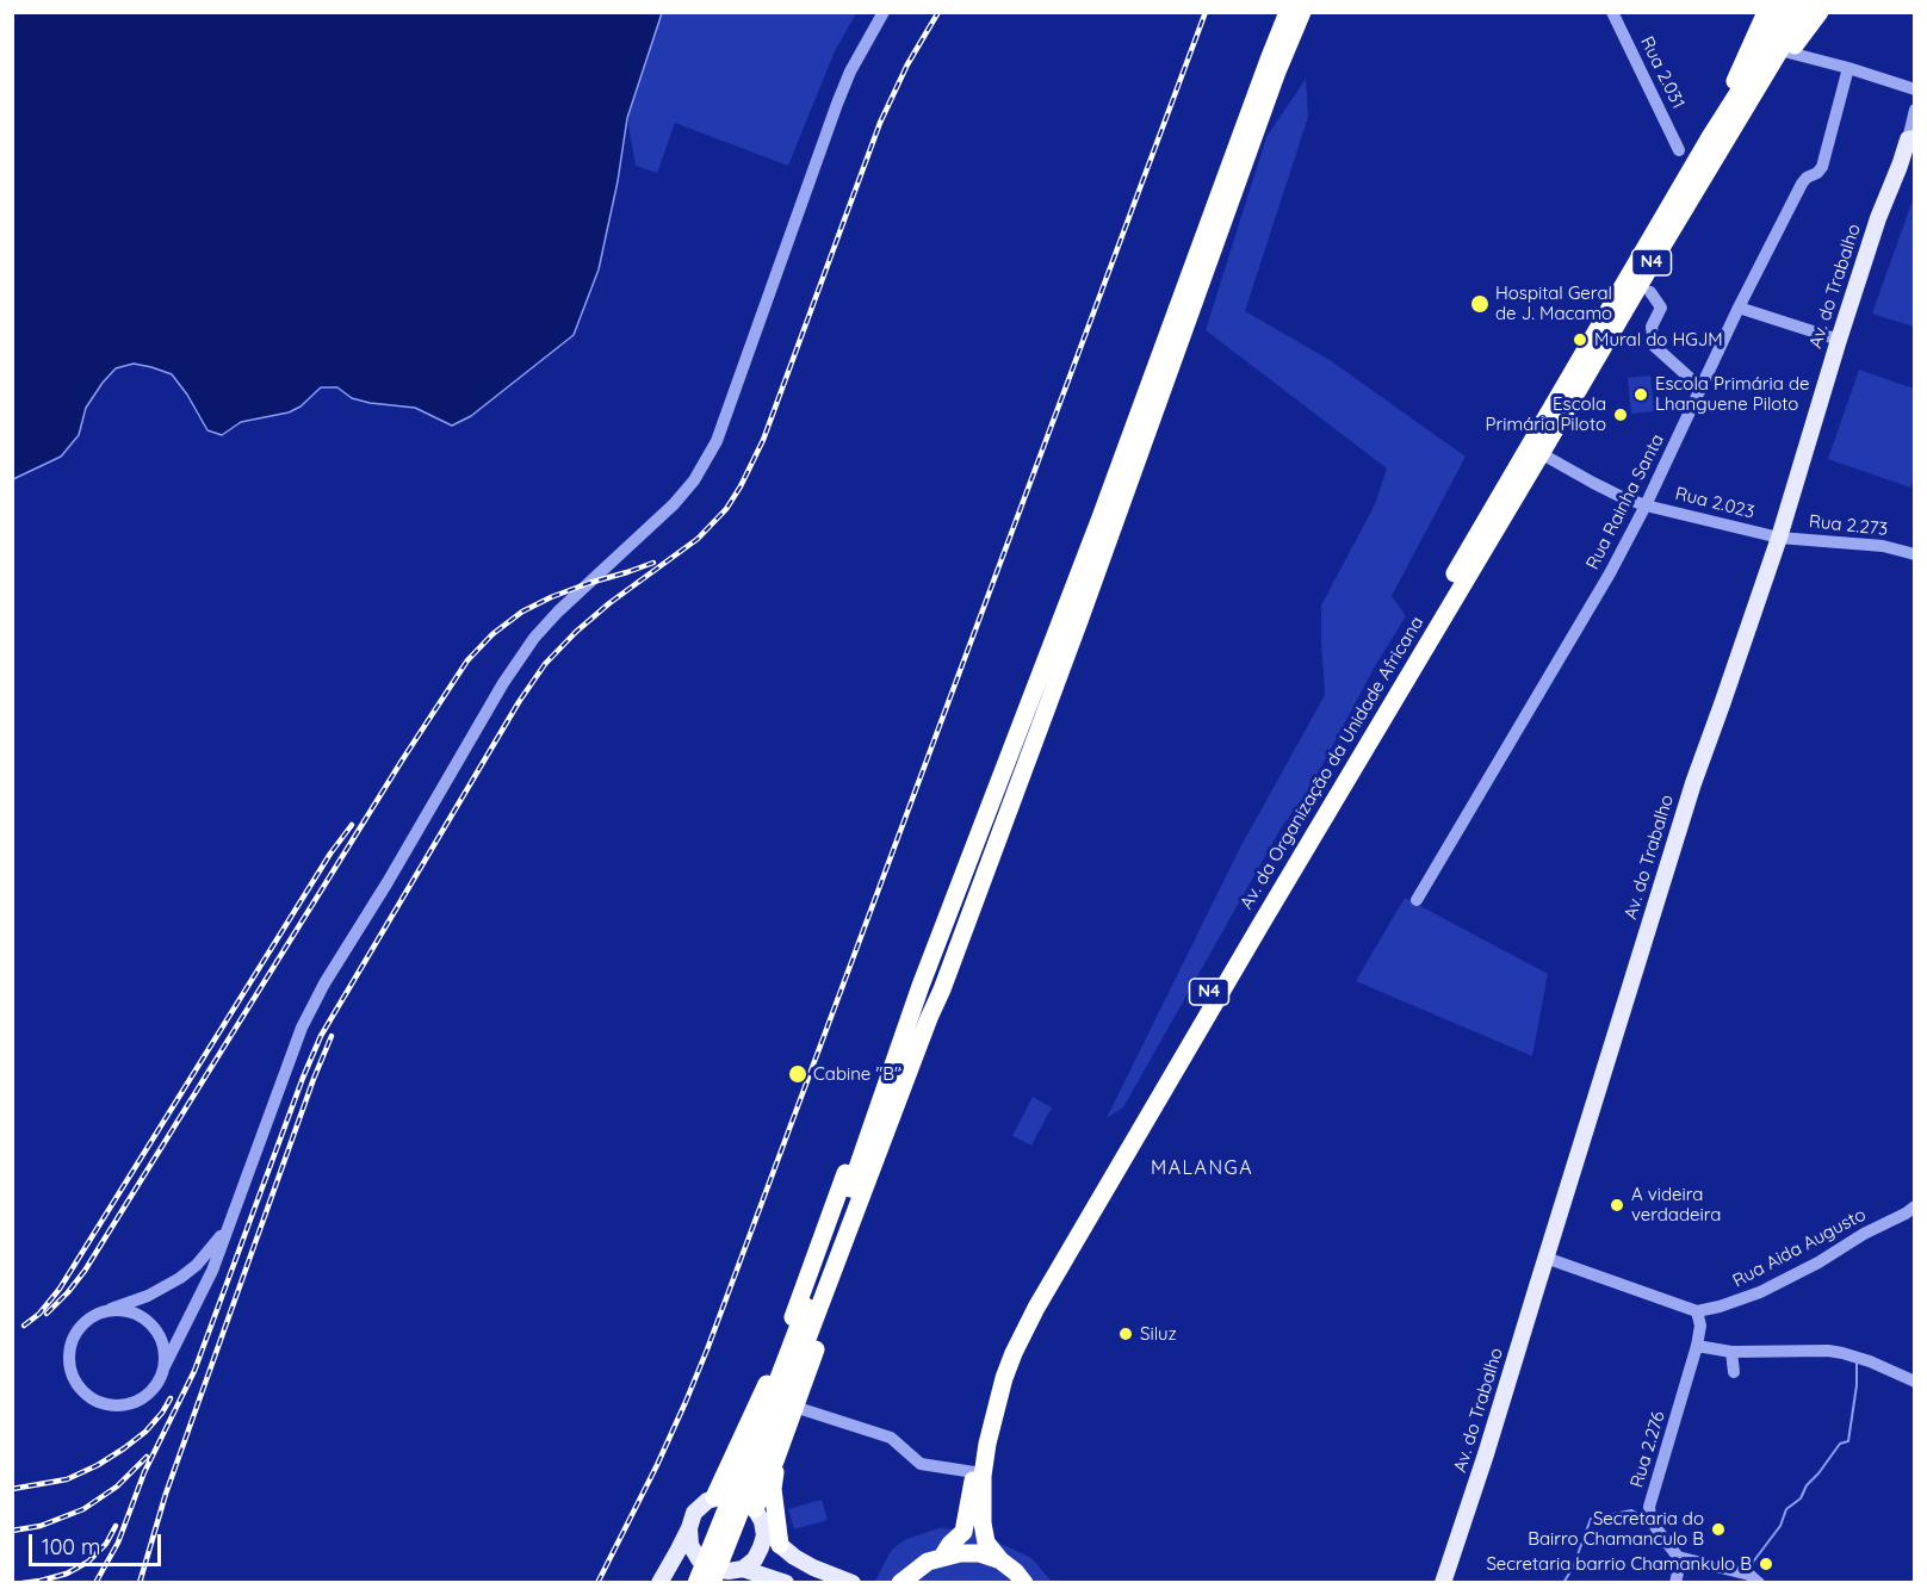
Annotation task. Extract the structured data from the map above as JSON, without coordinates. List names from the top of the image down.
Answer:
{
  "streets": {
    "highway": ["N4", "Av. da Organização da Unidade Africana"],
    "main road": ["Av. do Trabalho"],
    "street": [
      "Rua 2.031",
      "Rua Rainha Santa",
      "Rua 2.023",
      "Rua 2.273",
      "Rua Aida Augusto",
      "Rua 2.276"
    ]
  },
  "crossings": [
    ["N4", "Rua 2.023"],
    ["N4", "Av. da Organização da Unidade Africana"],
    ["Av. do Trabalho", "Rua 2.023"],
    ["Av. do Trabalho", "Rua 2.273"],
    ["Rua Rainha Santa", "Rua 2.023"],
    ["Rua 2.023", "Rua 2.273"],
    ["Rua 2.023", "Av. da Organização da Unidade Africana"],
    ["Rua Aida Augusto", "Rua 2.276"]
  ],
  "districts": ["MALANGA"],
  "places": [
    "Hospital Geral de J. Macamo",
    "Mural do HGJM",
    "Escola Primária de Lhanguene Piloto",
    "Escola Primária Piloto",
    "Cabine \"B\"",
    "A videira verdadeira",
    "Siluz",
    "Secretaria do Bairro Chamanculo B",
    "Secretaria barrio Chamankulo B"
  ],
  "scale_bar": "100 m"
}
